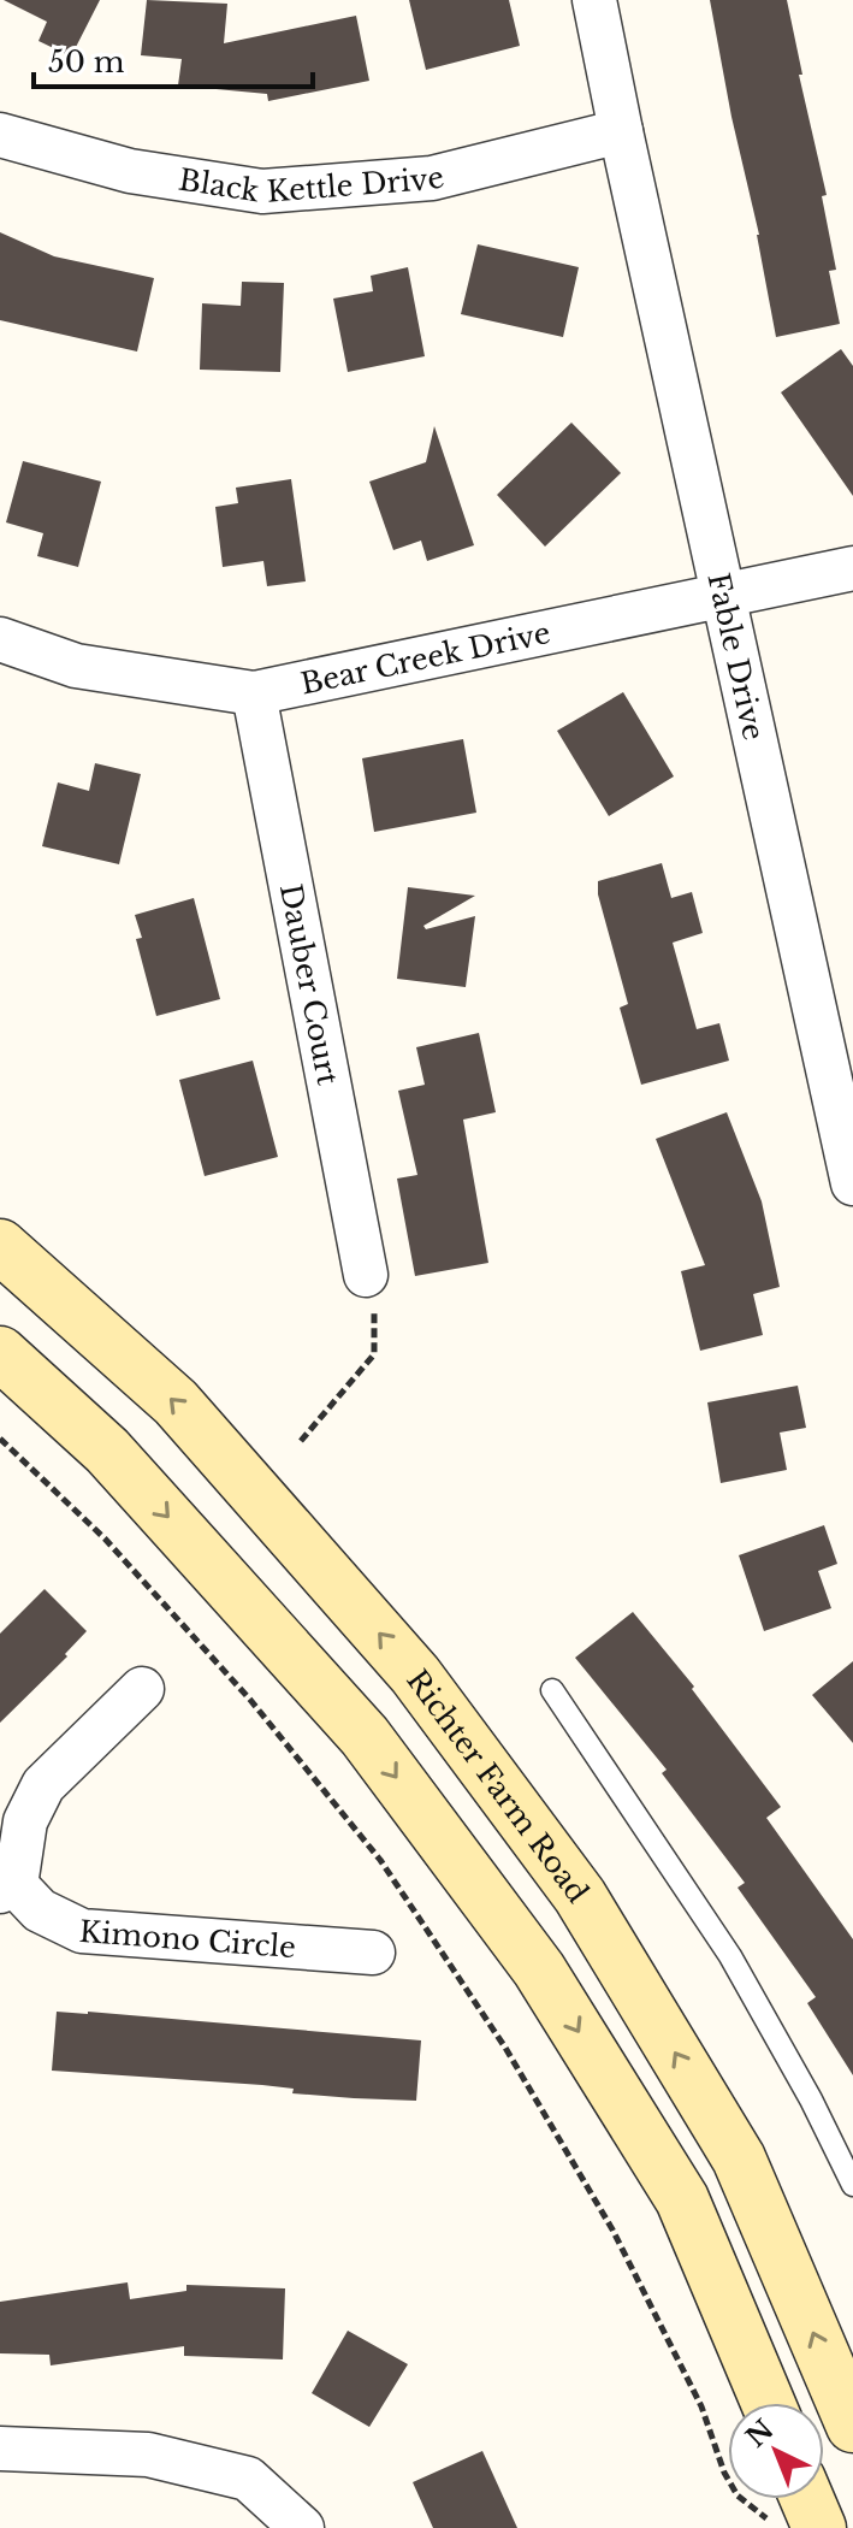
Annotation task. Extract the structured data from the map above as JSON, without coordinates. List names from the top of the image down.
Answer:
{
  "streets": {
    "main road": ["Richter Farm Road"],
    "street": [
      "Black Kettle Drive",
      "Bear Creek Drive",
      "Fable Drive",
      "Dauber Court",
      "Kimono Circle"
    ]
  },
  "crossings": [
    ["Black Kettle Drive", "Fable Drive"],
    ["Bear Creek Drive", "Fable Drive"],
    ["Bear Creek Drive", "Dauber Court"]
  ],
  "scale_bar": "50 m",
  "north": "top left"
}
